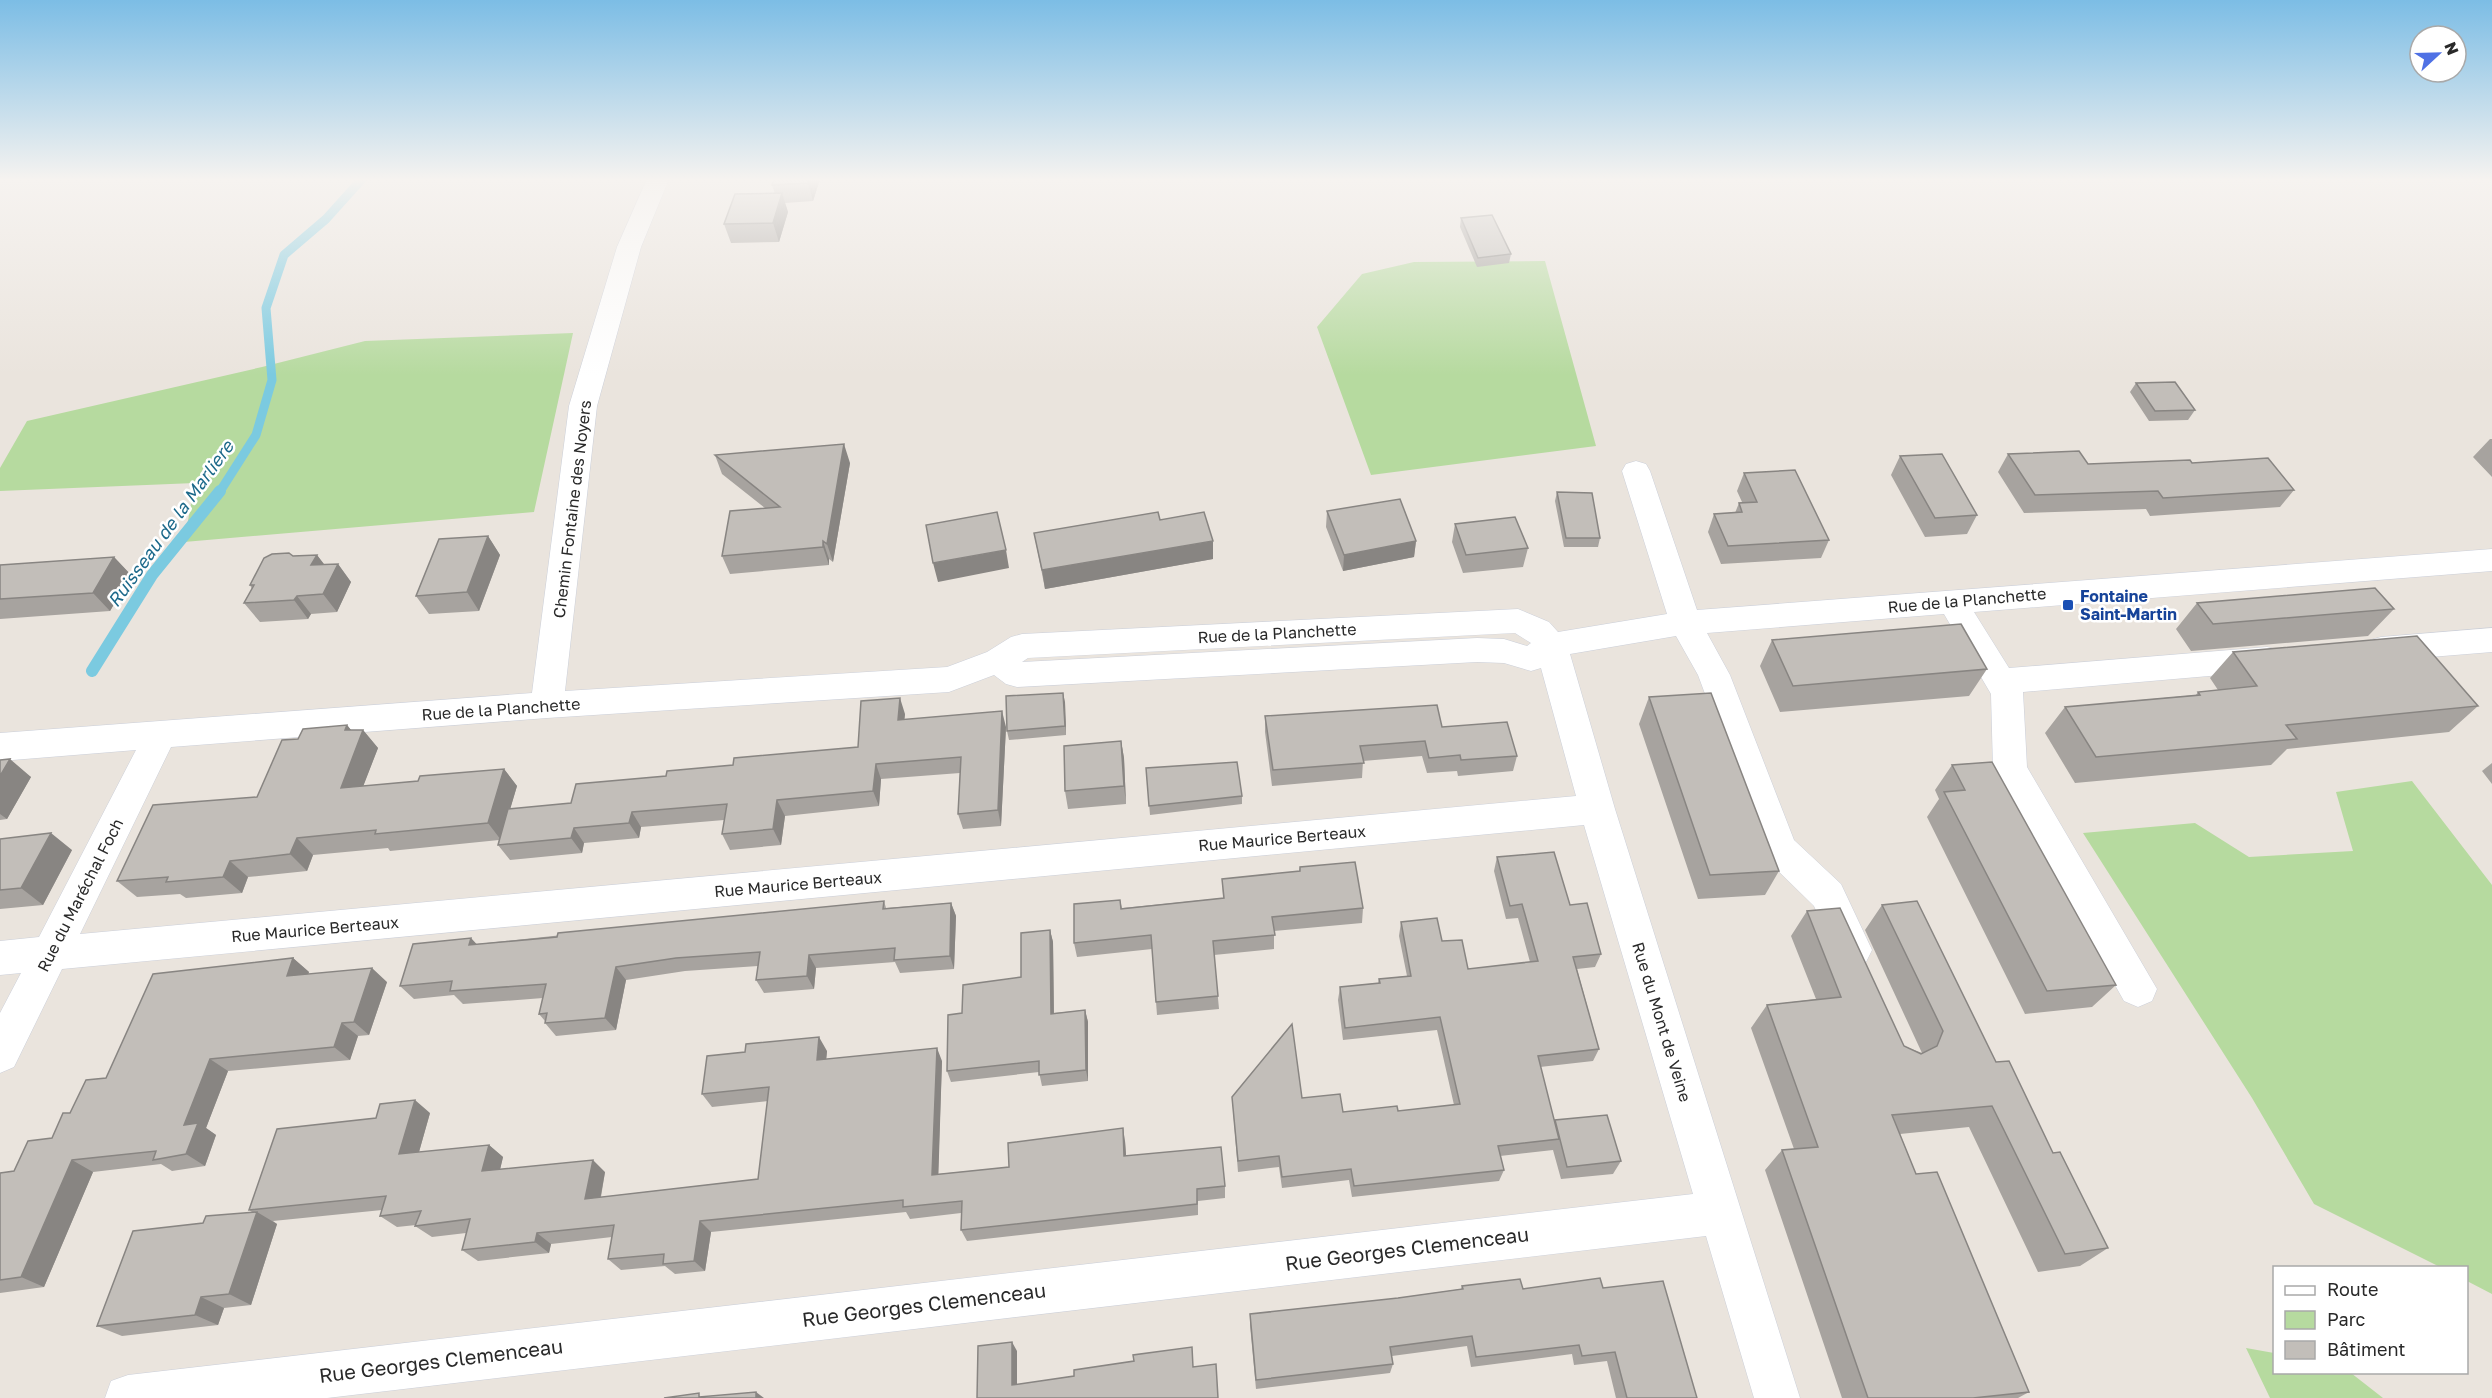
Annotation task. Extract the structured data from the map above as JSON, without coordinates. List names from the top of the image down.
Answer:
{
  "streets": {
    "street": [
      "Chemin Fontaine des Noyers",
      "Rue de la Planchette",
      "Rue Maurice Berteaux",
      "Rue du Maréchal Foch",
      "Rue du Mont de Veine",
      "Rue Georges Clemenceau"
    ]
  },
  "crossings": [
    ["Chemin Fontaine des Noyers", "Rue de la Planchette"],
    ["Rue de la Planchette", "Rue du Maréchal Foch"],
    ["Rue de la Planchette", "Rue du Mont de Veine"],
    ["Rue Maurice Berteaux", "Rue du Maréchal Foch"],
    ["Rue Maurice Berteaux", "Rue du Mont de Veine"],
    ["Rue du Mont de Veine", "Rue Georges Clemenceau"]
  ],
  "water": ["Ruisseau de la Marliere"],
  "places": {
    "transit": ["Fontaine Saint-Martin"]
  },
  "legend": ["Route", "Parc", "Bâtiment"],
  "north": "right"
}
